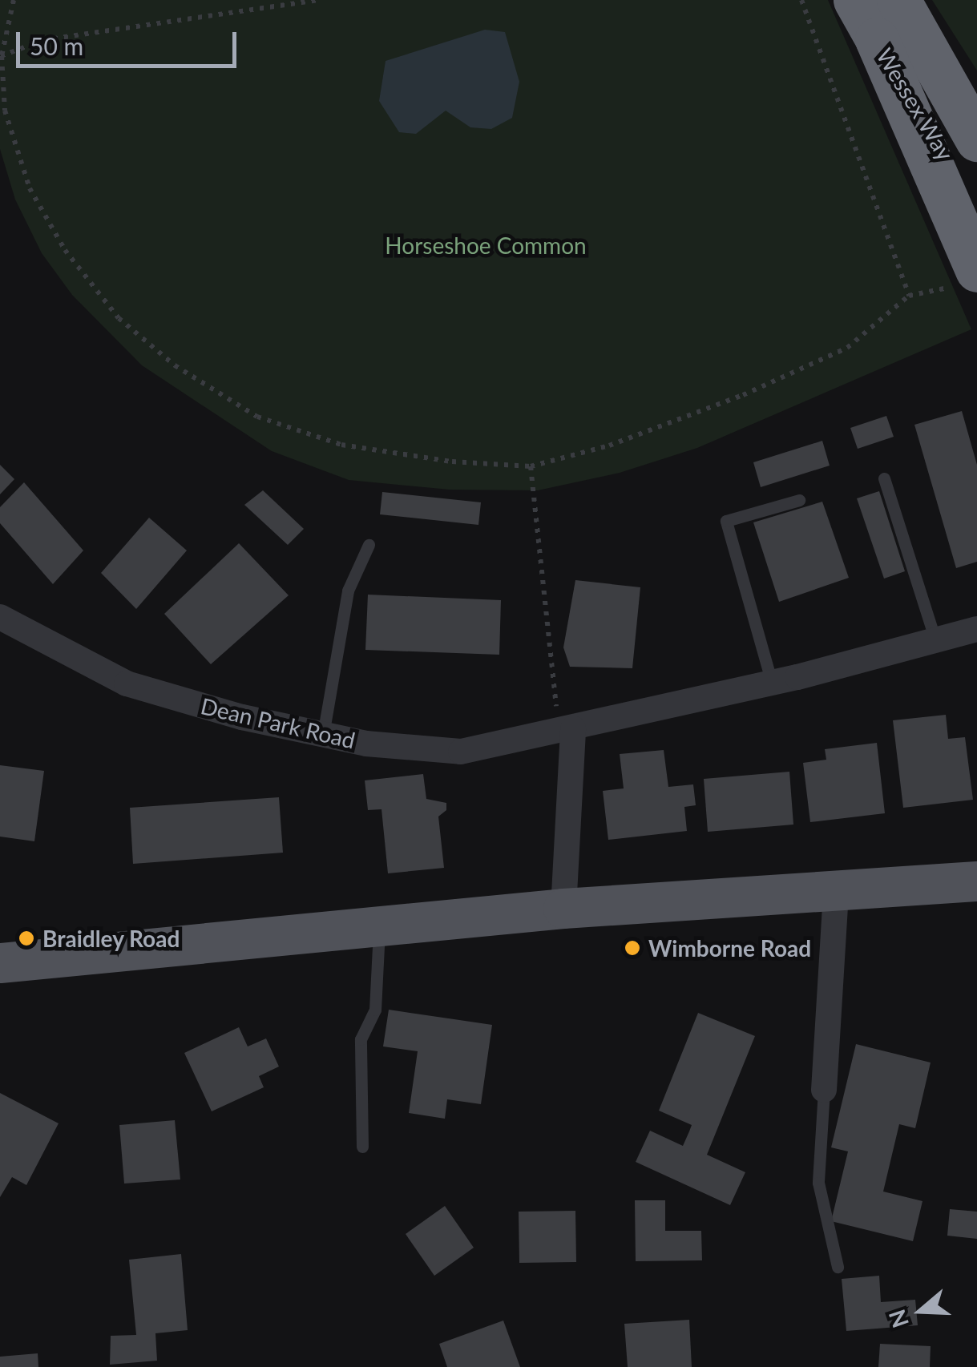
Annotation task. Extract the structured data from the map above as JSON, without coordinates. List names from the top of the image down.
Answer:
{
  "streets": {
    "highway": ["Wessex Way"],
    "street": ["Dean Park Road"]
  },
  "parks": ["Horseshoe Common"],
  "places": ["Braidley Road", "Wimborne Road"],
  "scale_bar": "50 m",
  "north": "left"
}
